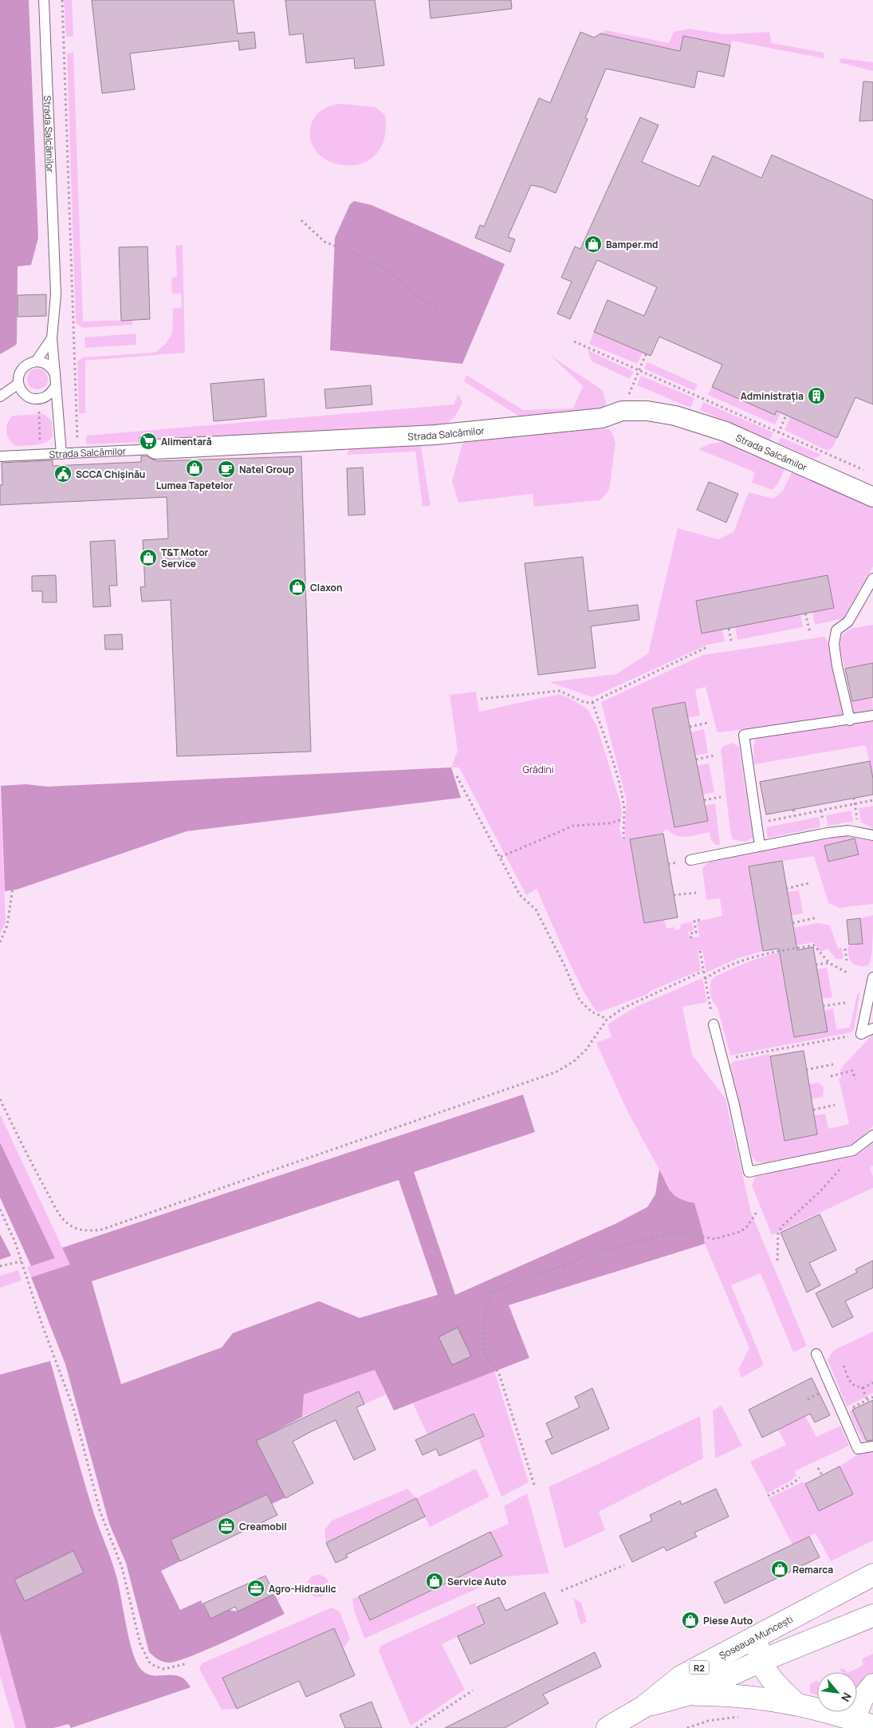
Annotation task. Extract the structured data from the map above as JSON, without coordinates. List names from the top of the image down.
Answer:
{
  "streets": {
    "main road": ["Șoseaua Muncești", "R2"],
    "street": ["Strada Salcâmilor"]
  },
  "parks": ["Grădini"],
  "places": {
    "shop": [
      "Bamper.md",
      "Lumea Tapetelor",
      "T&T Motor Service",
      "Claxon",
      "Remarca",
      "Service Auto",
      "Piese Auto"
    ],
    "building": ["Administrația"],
    "supermarket": ["Alimentară"],
    "cafe": ["Natel Group"],
    "public building": ["SCCA Chișinău"],
    "office": ["Creamobil", "Agro-Hidraulic"]
  },
  "north": "bottom right"
}
